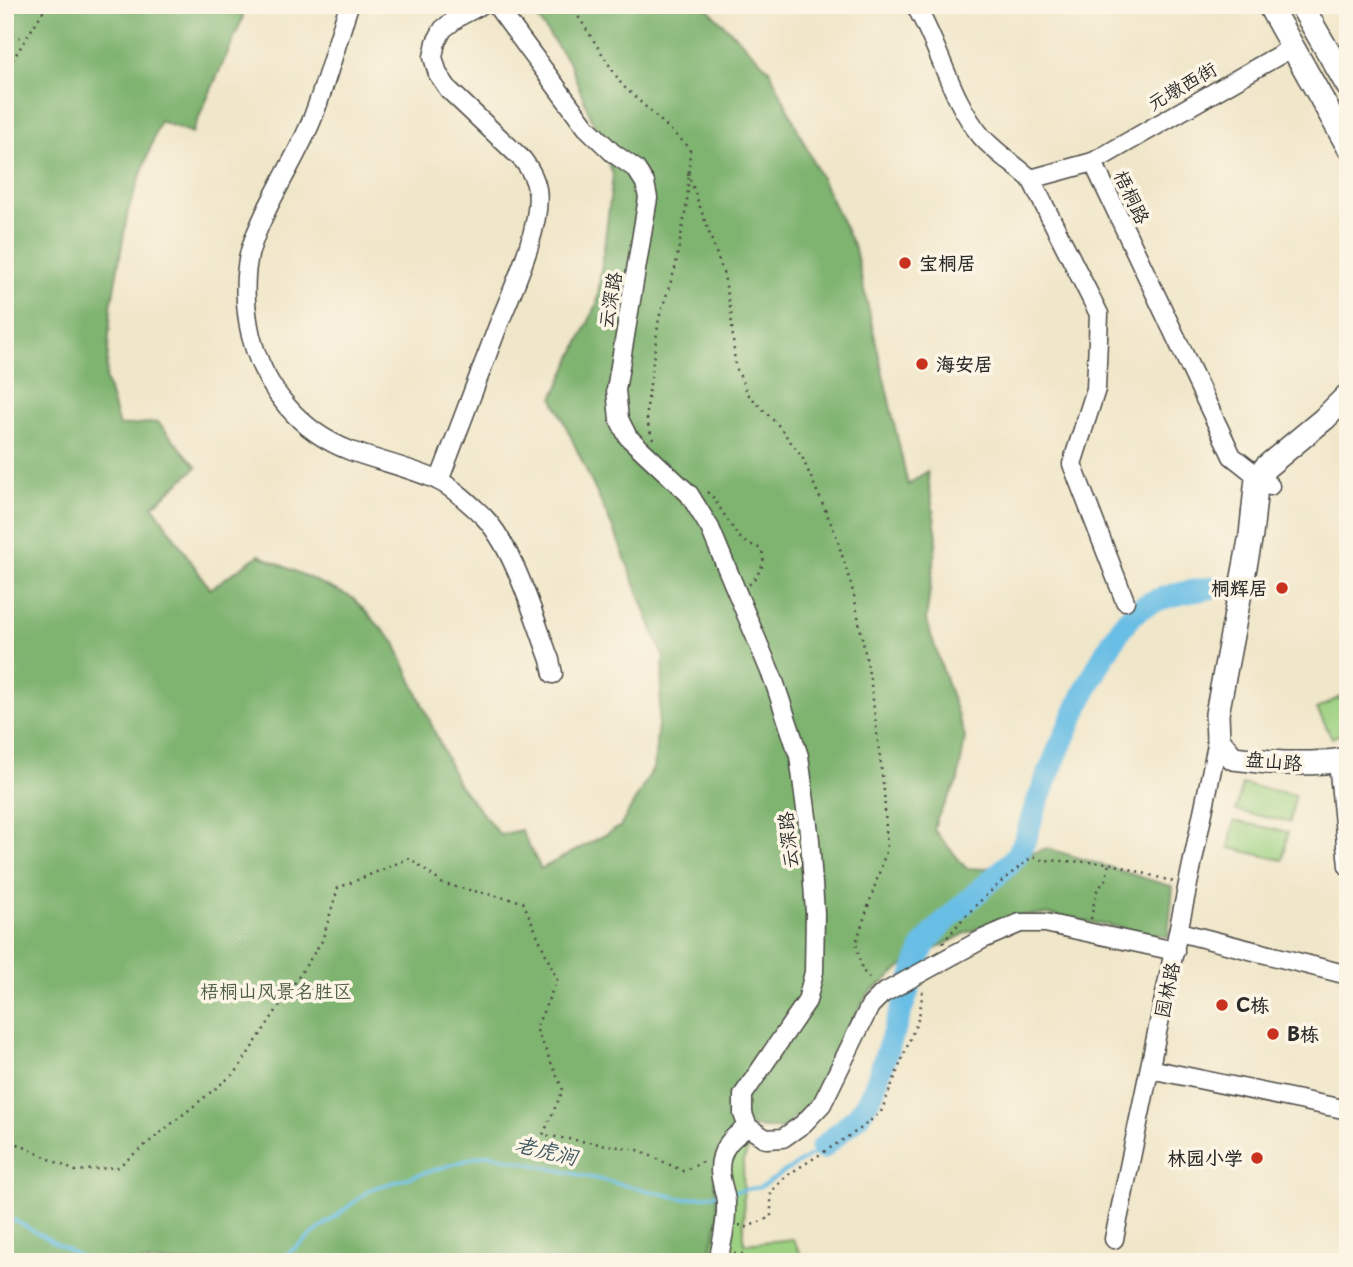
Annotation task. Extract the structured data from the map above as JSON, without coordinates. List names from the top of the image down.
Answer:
{
  "streets": {
    "main road": ["盘山路", "园林路"],
    "street": ["元墩西街", "梧桐路", "云深路"]
  },
  "crossings": [
    ["元墩西街", "梧桐路"],
    ["梧桐路", "园林路"],
    ["盘山路", "园林路"]
  ],
  "water": ["老虎涧"],
  "parks": ["梧桐山风景名胜区"],
  "places": [
    "宝桐居",
    "海安居",
    "桐辉居",
    "C栋",
    "B栋",
    "林园小学"
  ]
}
